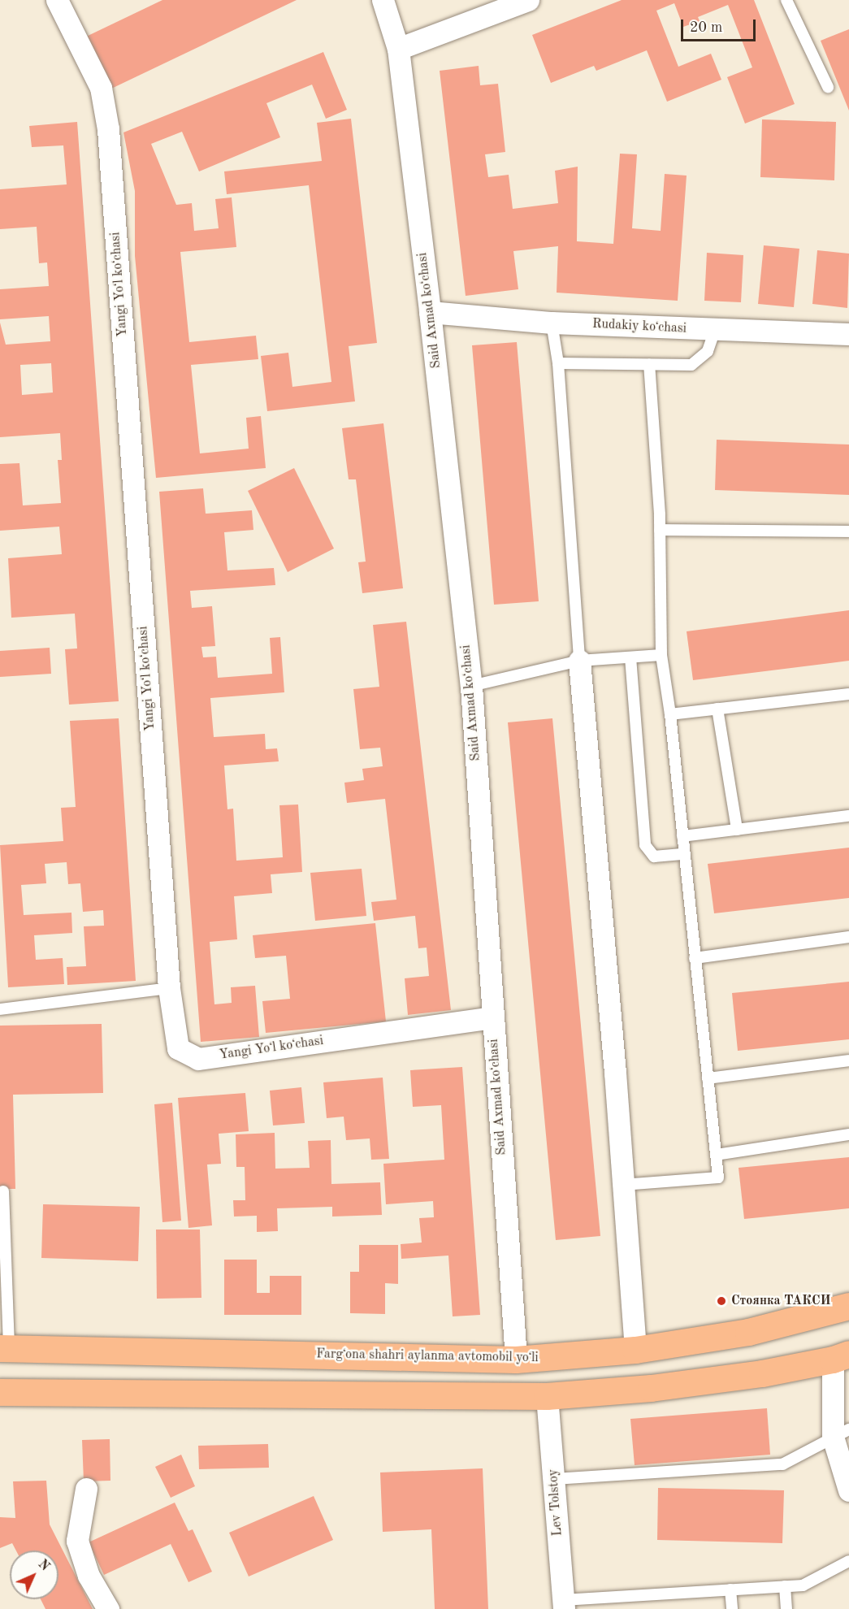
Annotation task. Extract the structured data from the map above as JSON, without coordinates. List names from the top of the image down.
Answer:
{
  "streets": {
    "highway": ["Fargʻona shahri aylanma avtomobil yoʻli"],
    "street": [
      "Yangi Yoʻl koʻchasi",
      "Said Axmad koʻchasi",
      "Rudakiy koʻchasi",
      "Lev Tolstoy"
    ]
  },
  "crossings": [
    ["Yangi Yoʻl koʻchasi", "Said Axmad koʻchasi"],
    ["Said Axmad koʻchasi", "Rudakiy koʻchasi"],
    ["Said Axmad koʻchasi", "Fargʻona shahri aylanma avtomobil yoʻli"]
  ],
  "places": ["Стоянка ТАКСИ"],
  "scale_bar": "20 m",
  "north": "top right"
}
